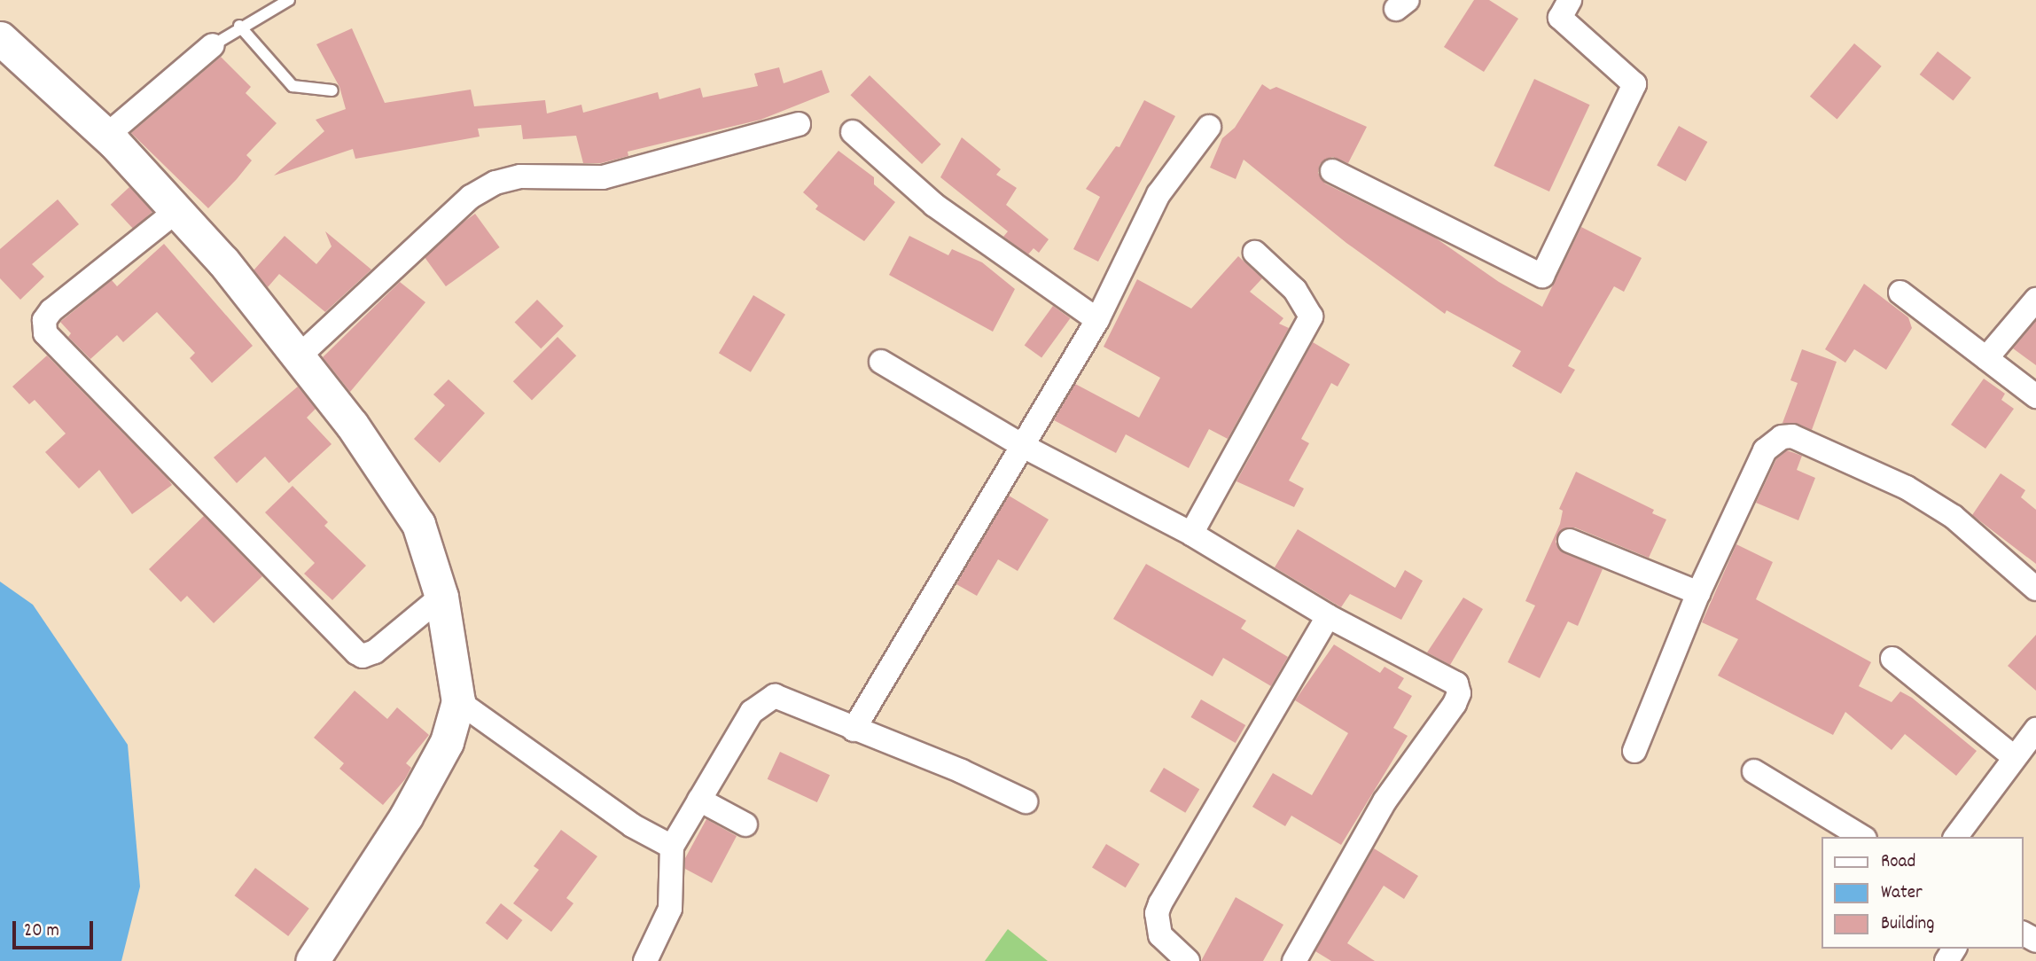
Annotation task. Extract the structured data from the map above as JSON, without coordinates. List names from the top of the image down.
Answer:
{
  "legend": ["Road", "Water", "Building"],
  "scale_bar": "20 m"
}
